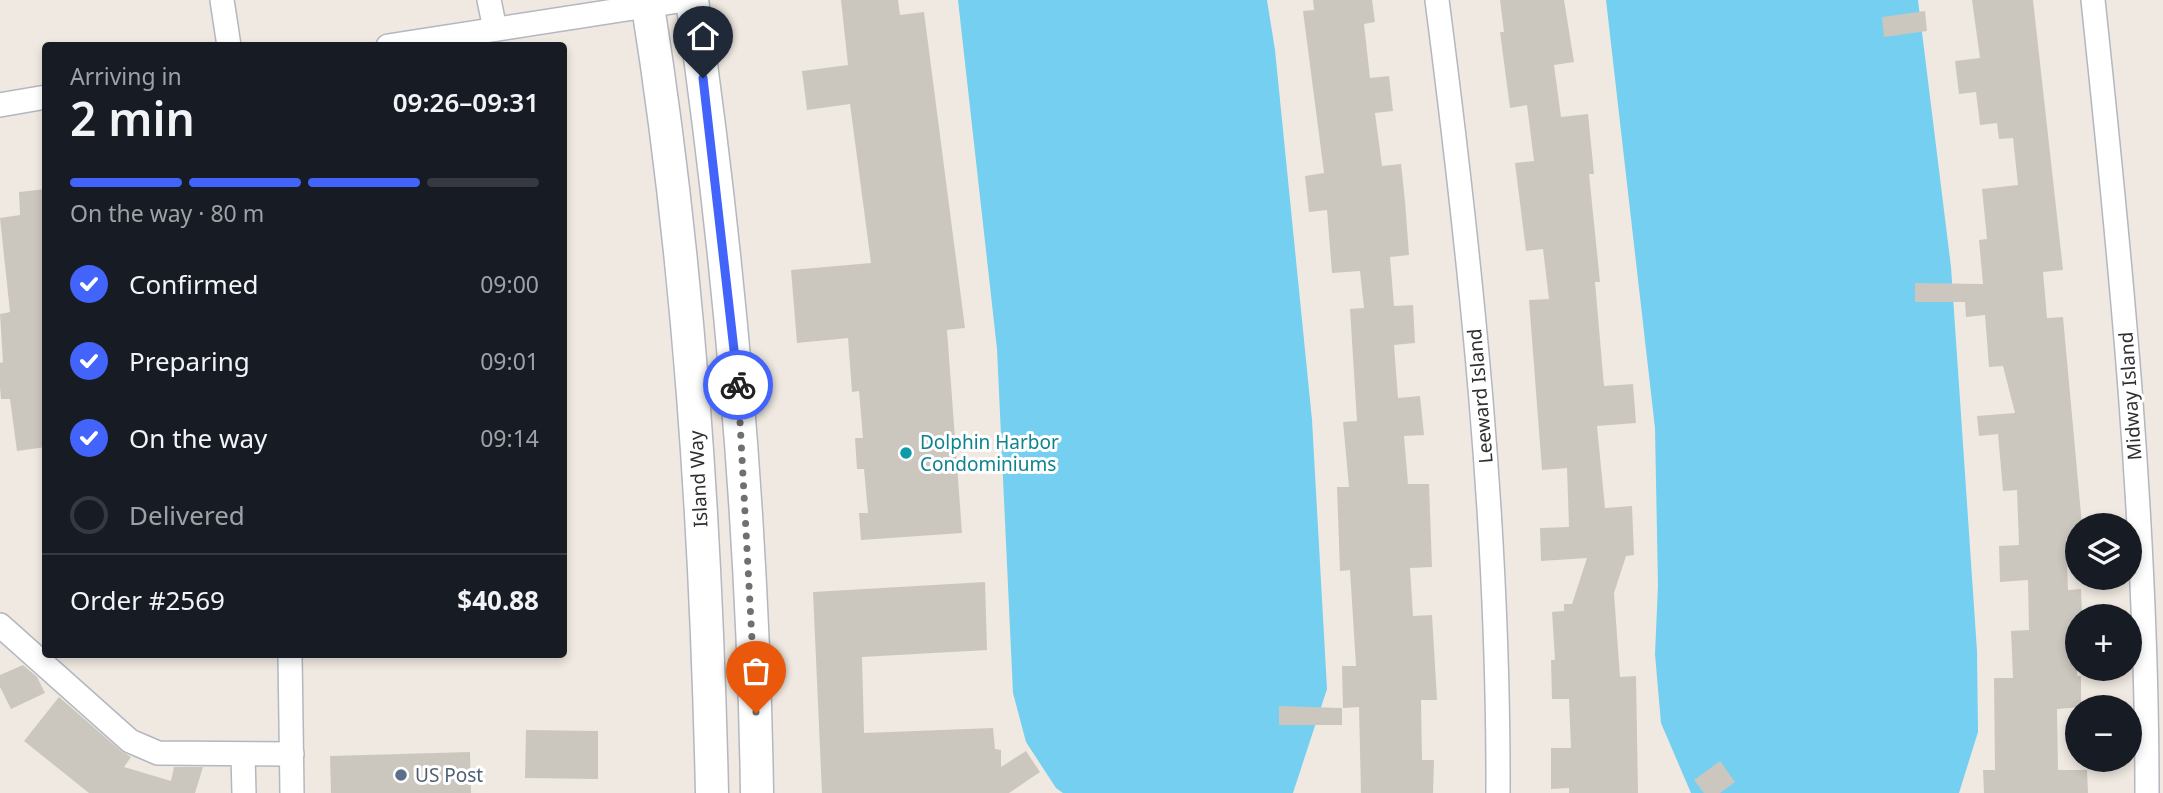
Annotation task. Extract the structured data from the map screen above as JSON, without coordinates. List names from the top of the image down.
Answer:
{
  "streets": {
    "street": ["Leeward Island", "Midway Island", "Island Way"]
  },
  "places": ["Dolphin Harbor Condominiums", "US Post"],
  "page": {
    "heading": ["2 min", "Arriving in", "09:26–09:31"],
    "panel": ["Order #2569", "$40.88"],
    "bar": "On the way · 80 m",
    "list": [
      ["Confirmed", "09:00"],
      ["Preparing", "09:01"],
      ["On the way", "09:14"],
      "Delivered"
    ],
    "map_buttons": ["+", "−"]
  }
}
